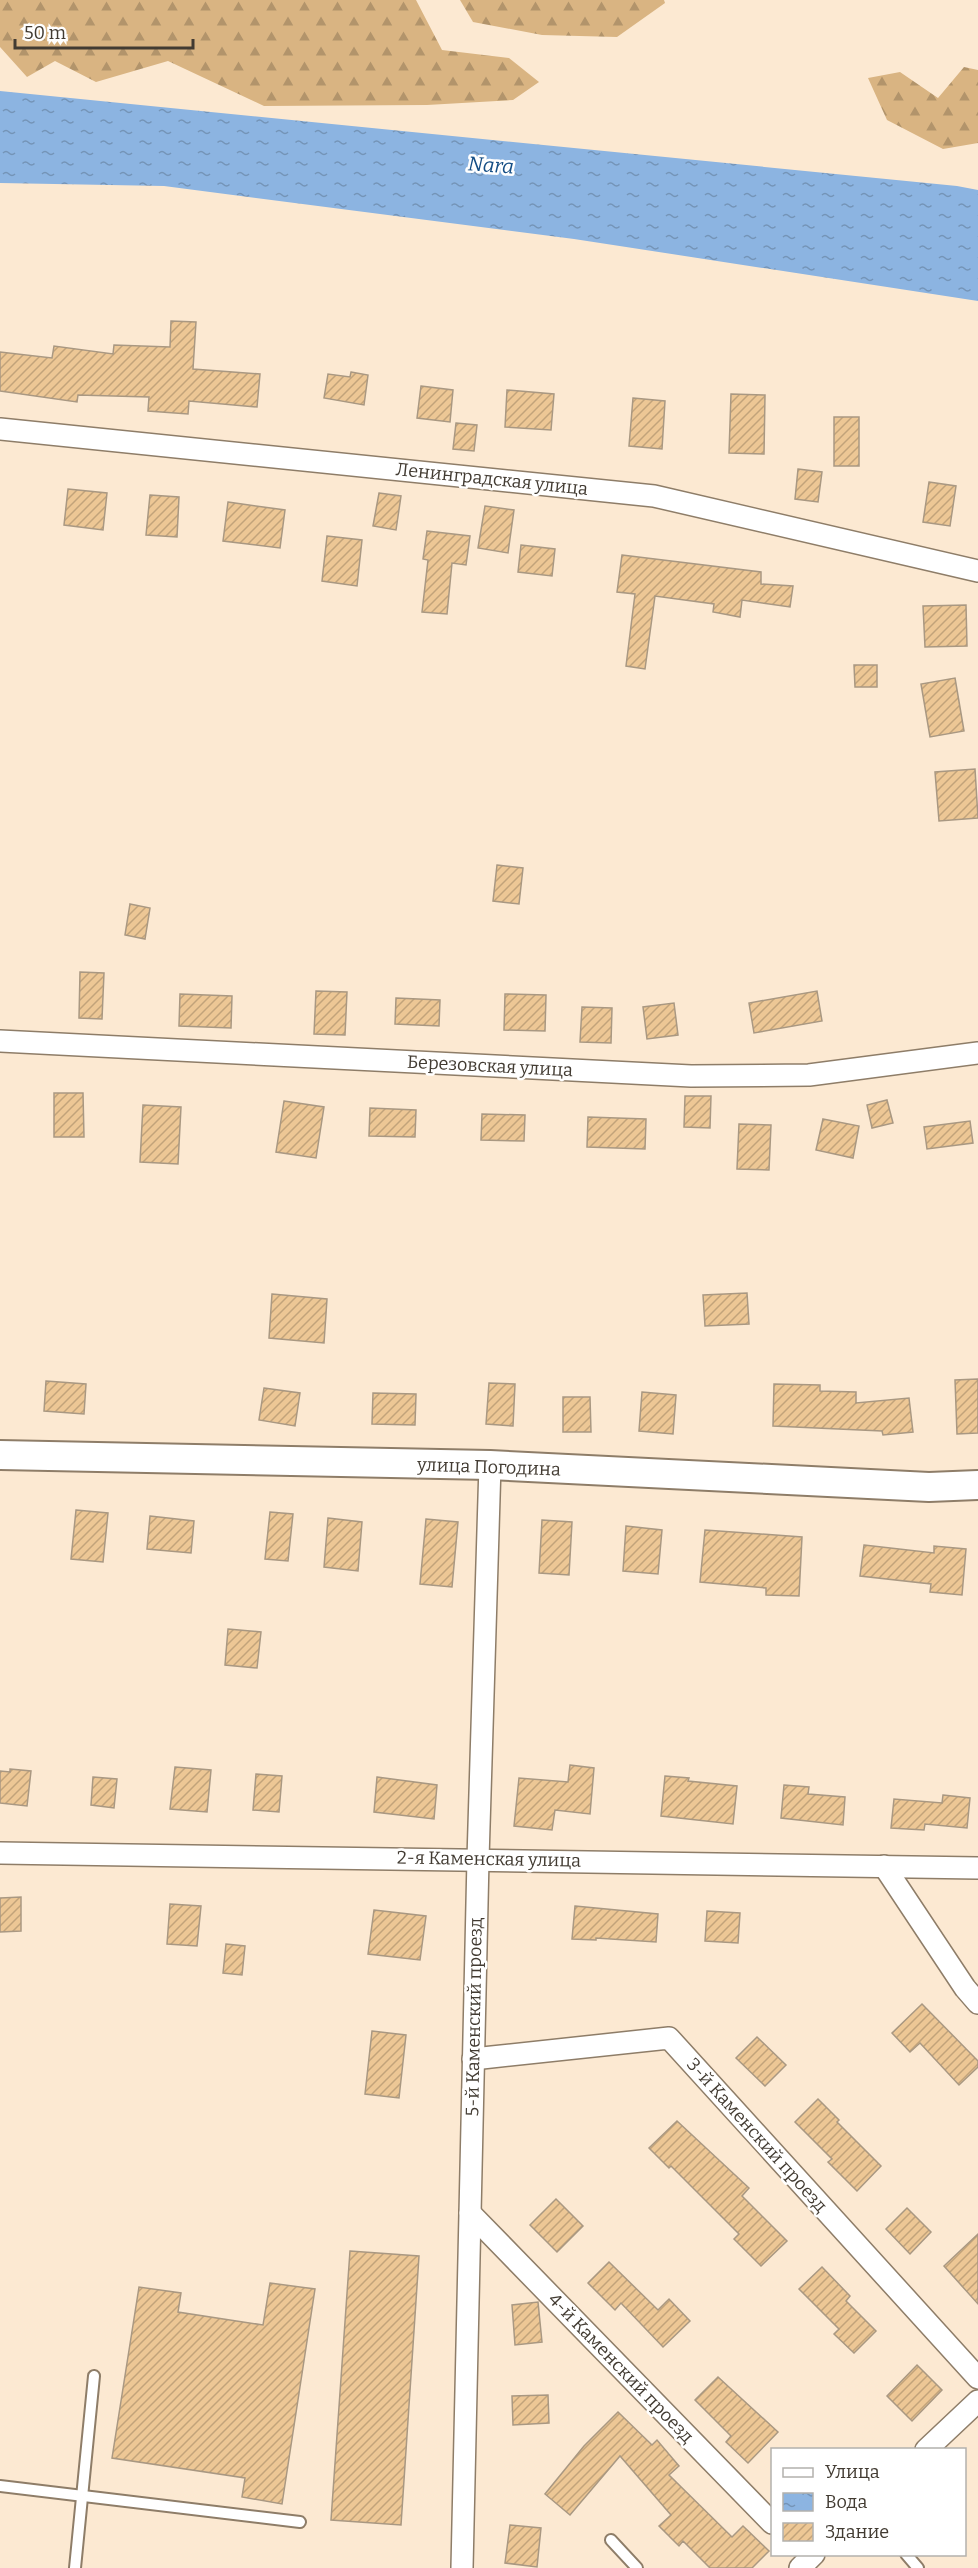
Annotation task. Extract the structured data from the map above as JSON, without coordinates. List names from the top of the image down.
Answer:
{
  "streets": {
    "street": [
      "Ленинградская улица",
      "Березовская улица",
      "улица Погодина",
      "2-я Каменская улица",
      "5-й Каменский проезд",
      "3-й Каменский проезд",
      "4-й Каменский проезд"
    ]
  },
  "crossings": [
    ["улица Погодина", "5-й Каменский проезд"],
    ["2-я Каменская улица", "5-й Каменский проезд"],
    ["5-й Каменский проезд", "3-й Каменский проезд"],
    ["5-й Каменский проезд", "4-й Каменский проезд"]
  ],
  "water": ["Nara"],
  "legend": ["Улица", "Вода", "Здание"],
  "scale_bar": "50 m"
}
